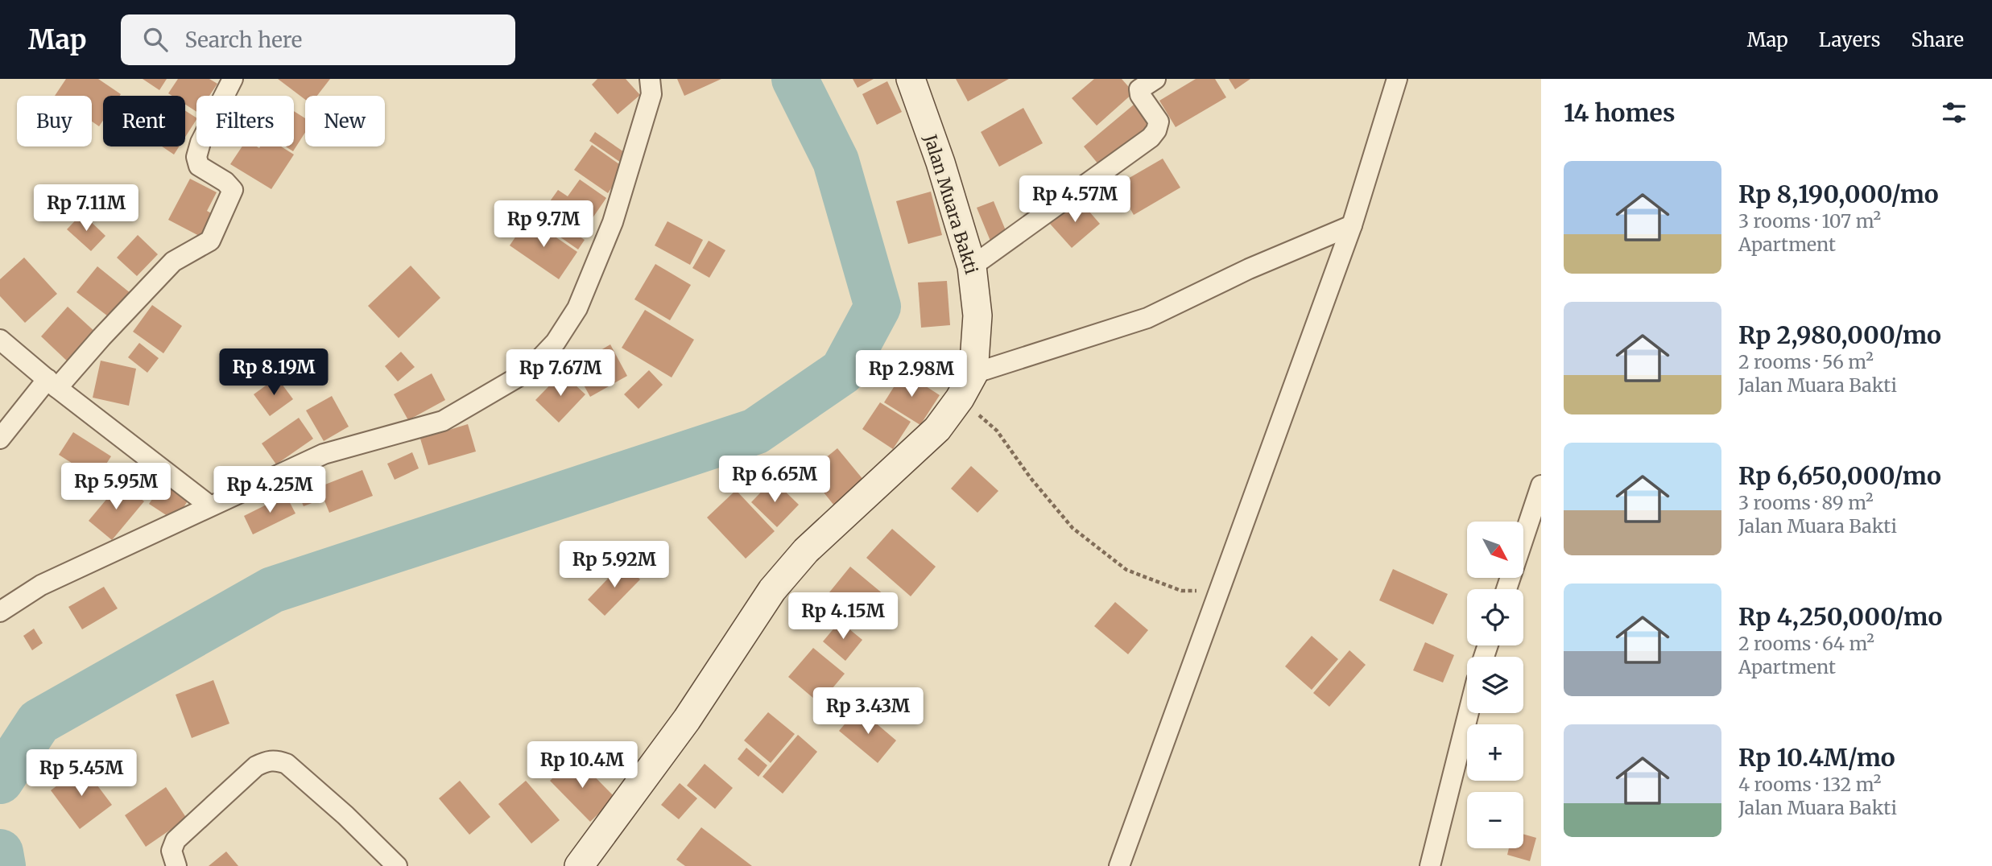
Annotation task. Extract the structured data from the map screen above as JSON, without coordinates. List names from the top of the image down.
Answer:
{
  "streets": {
    "street": ["Jalan Muara Bakti"]
  },
  "north": "bottom right",
  "page": {
    "header": "Map",
    "search": "Search here",
    "nav": ["Map", "Layers", "Share"],
    "heading": "14 homes",
    "chip": [
      "Buy",
      "Rent",
      "Filters",
      "New"
    ],
    "list": [
      {
        "name": "Rp 8,190,000/mo",
        "note": "3 rooms · 107 m² · Apartment"
      },
      {
        "name": "Rp 2,980,000/mo",
        "note": "2 rooms · 56 m² · Jalan Muara Bakti"
      },
      {
        "name": "Rp 6,650,000/mo",
        "note": "3 rooms · 89 m² · Jalan Muara Bakti"
      },
      {
        "name": "Rp 4,250,000/mo",
        "note": "2 rooms · 64 m² · Apartment"
      },
      {
        "name": "Rp 10.4M/mo",
        "note": "4 rooms · 132 m² · Jalan Muara Bakti"
      }
    ],
    "price": [
      "Rp 4.57M",
      "Rp 7.11M",
      "Rp 9.7M",
      "Rp 8.19M",
      "Rp 7.67M",
      "Rp 2.98M",
      "Rp 6.65M",
      "Rp 5.95M",
      "Rp 4.25M",
      "Rp 5.92M",
      "Rp 4.15M",
      "Rp 3.43M",
      "Rp 10.4M",
      "Rp 5.45M"
    ],
    "map_buttons": ["+", "−"]
  }
}
